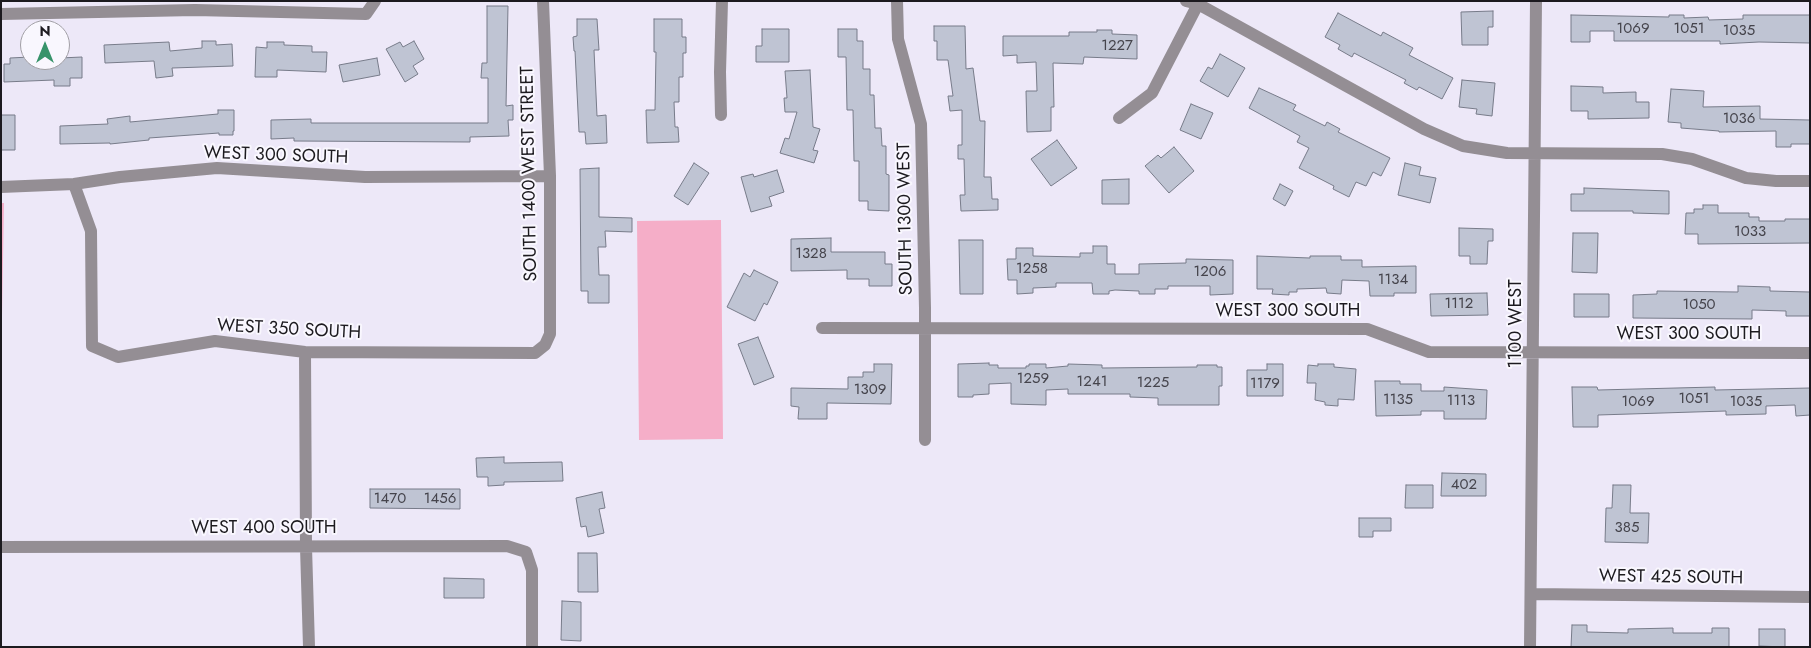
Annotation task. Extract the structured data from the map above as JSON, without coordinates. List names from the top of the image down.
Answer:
{
  "streets": {
    "street": [
      "WEST 300 SOUTH",
      "SOUTH 1400 WEST STREET",
      "SOUTH 1300 WEST",
      "1100 WEST",
      "WEST 350 SOUTH",
      "WEST 400 SOUTH",
      "WEST 425 SOUTH"
    ]
  },
  "crossings": [
    ["WEST 300 SOUTH", "SOUTH 1400 WEST STREET"],
    ["WEST 300 SOUTH", "SOUTH 1300 WEST"],
    ["WEST 300 SOUTH", "1100 WEST"],
    ["WEST 300 SOUTH", "WEST 350 SOUTH"],
    ["SOUTH 1400 WEST STREET", "WEST 350 SOUTH"],
    ["1100 WEST", "WEST 425 SOUTH"]
  ],
  "house_numbers": [
    "1069",
    "1051",
    "1035",
    "1227",
    "1036",
    "1033",
    "1328",
    "1258",
    "1206",
    "1134",
    "1112",
    "1050",
    "1259",
    "1241",
    "1225",
    "1179",
    "1309",
    "1051",
    "1135",
    "1113",
    "1069",
    "1035",
    "402",
    "1470",
    "1456",
    "385"
  ],
  "north": "top"
}
